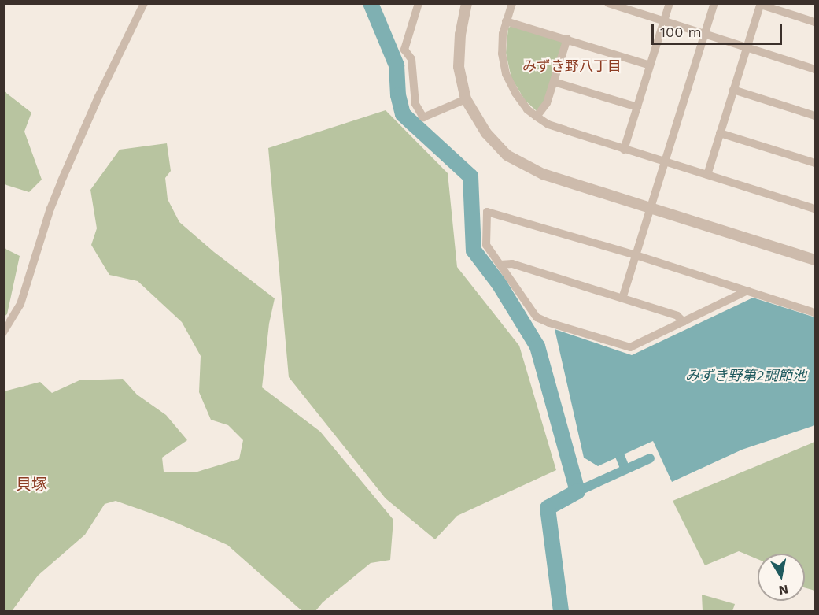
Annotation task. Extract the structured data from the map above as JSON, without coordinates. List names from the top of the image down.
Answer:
{
  "districts": ["みずき野八丁目", "貝塚"],
  "water": ["みずき野第2調節池"],
  "scale_bar": "100 m",
  "north": "bottom"
}
